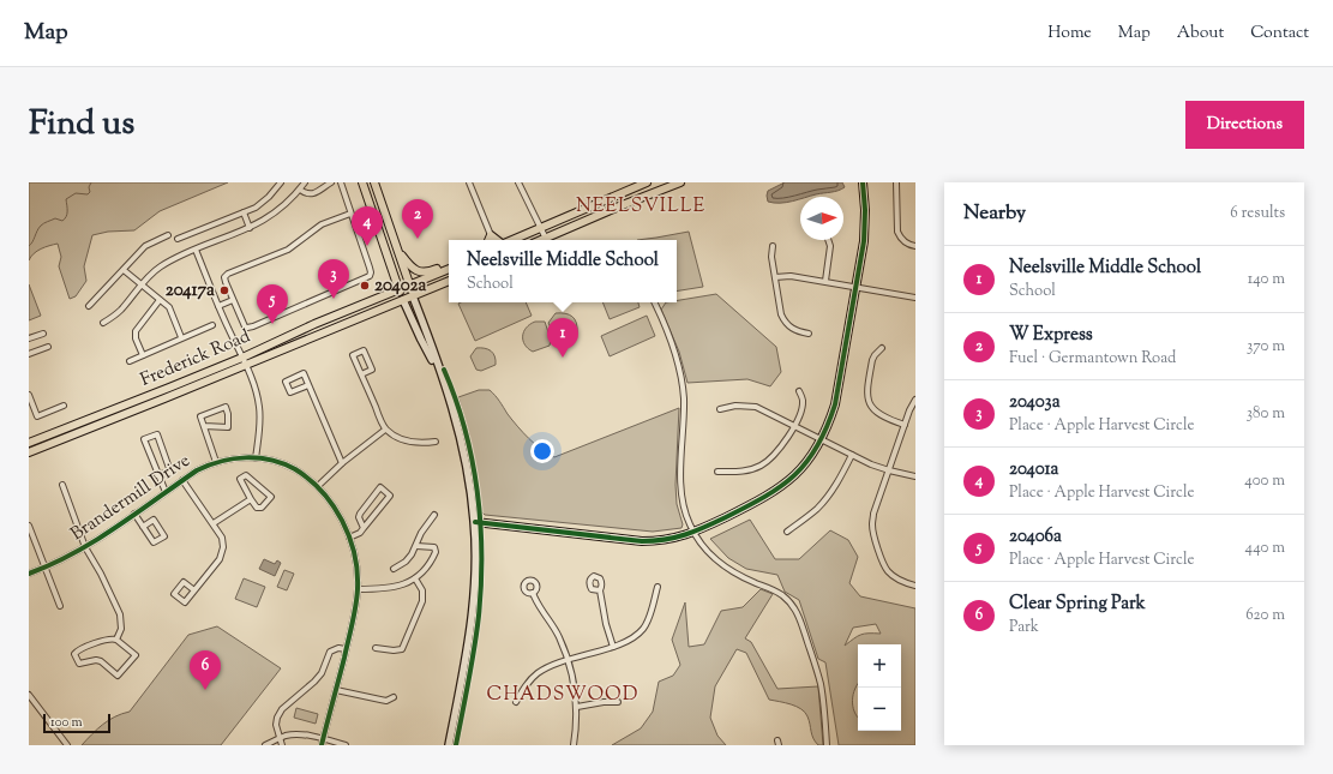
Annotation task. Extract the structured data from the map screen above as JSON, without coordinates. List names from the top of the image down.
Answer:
{
  "streets": {
    "main road": ["Frederick Road"],
    "street": ["Brandermill Drive"]
  },
  "districts": ["NEELSVILLE", "CHADSWOOD"],
  "places": ["20402a", "20417a"],
  "scale_bar": "100 m",
  "north": "right",
  "page": {
    "header": "Map",
    "nav": [
      "Home",
      "Map",
      "About",
      "Contact"
    ],
    "title": "Find us",
    "buttons": "Directions",
    "heading": ["Nearby", "6 results"],
    "pins": [
      "2",
      "4",
      "3",
      "5",
      "1",
      "6"
    ],
    "popup": ["Neelsville Middle School", "School"],
    "list": [
      {
        "mark": "1",
        "name": "Neelsville Middle School",
        "note": "School",
        "value": "140 m"
      },
      {
        "mark": "2",
        "name": "W Express",
        "note": "Fuel · Germantown Road",
        "value": "370 m"
      },
      {
        "mark": "3",
        "name": "20403a",
        "note": "Place · Apple Harvest Circle",
        "value": "380 m"
      },
      {
        "mark": "4",
        "name": "20401a",
        "note": "Place · Apple Harvest Circle",
        "value": "400 m"
      },
      {
        "mark": "5",
        "name": "20406a",
        "note": "Place · Apple Harvest Circle",
        "value": "440 m"
      },
      {
        "mark": "6",
        "name": "Clear Spring Park",
        "note": "Park",
        "value": "620 m"
      }
    ],
    "map_buttons": ["+", "−"],
    "scale": "100 m"
  }
}
